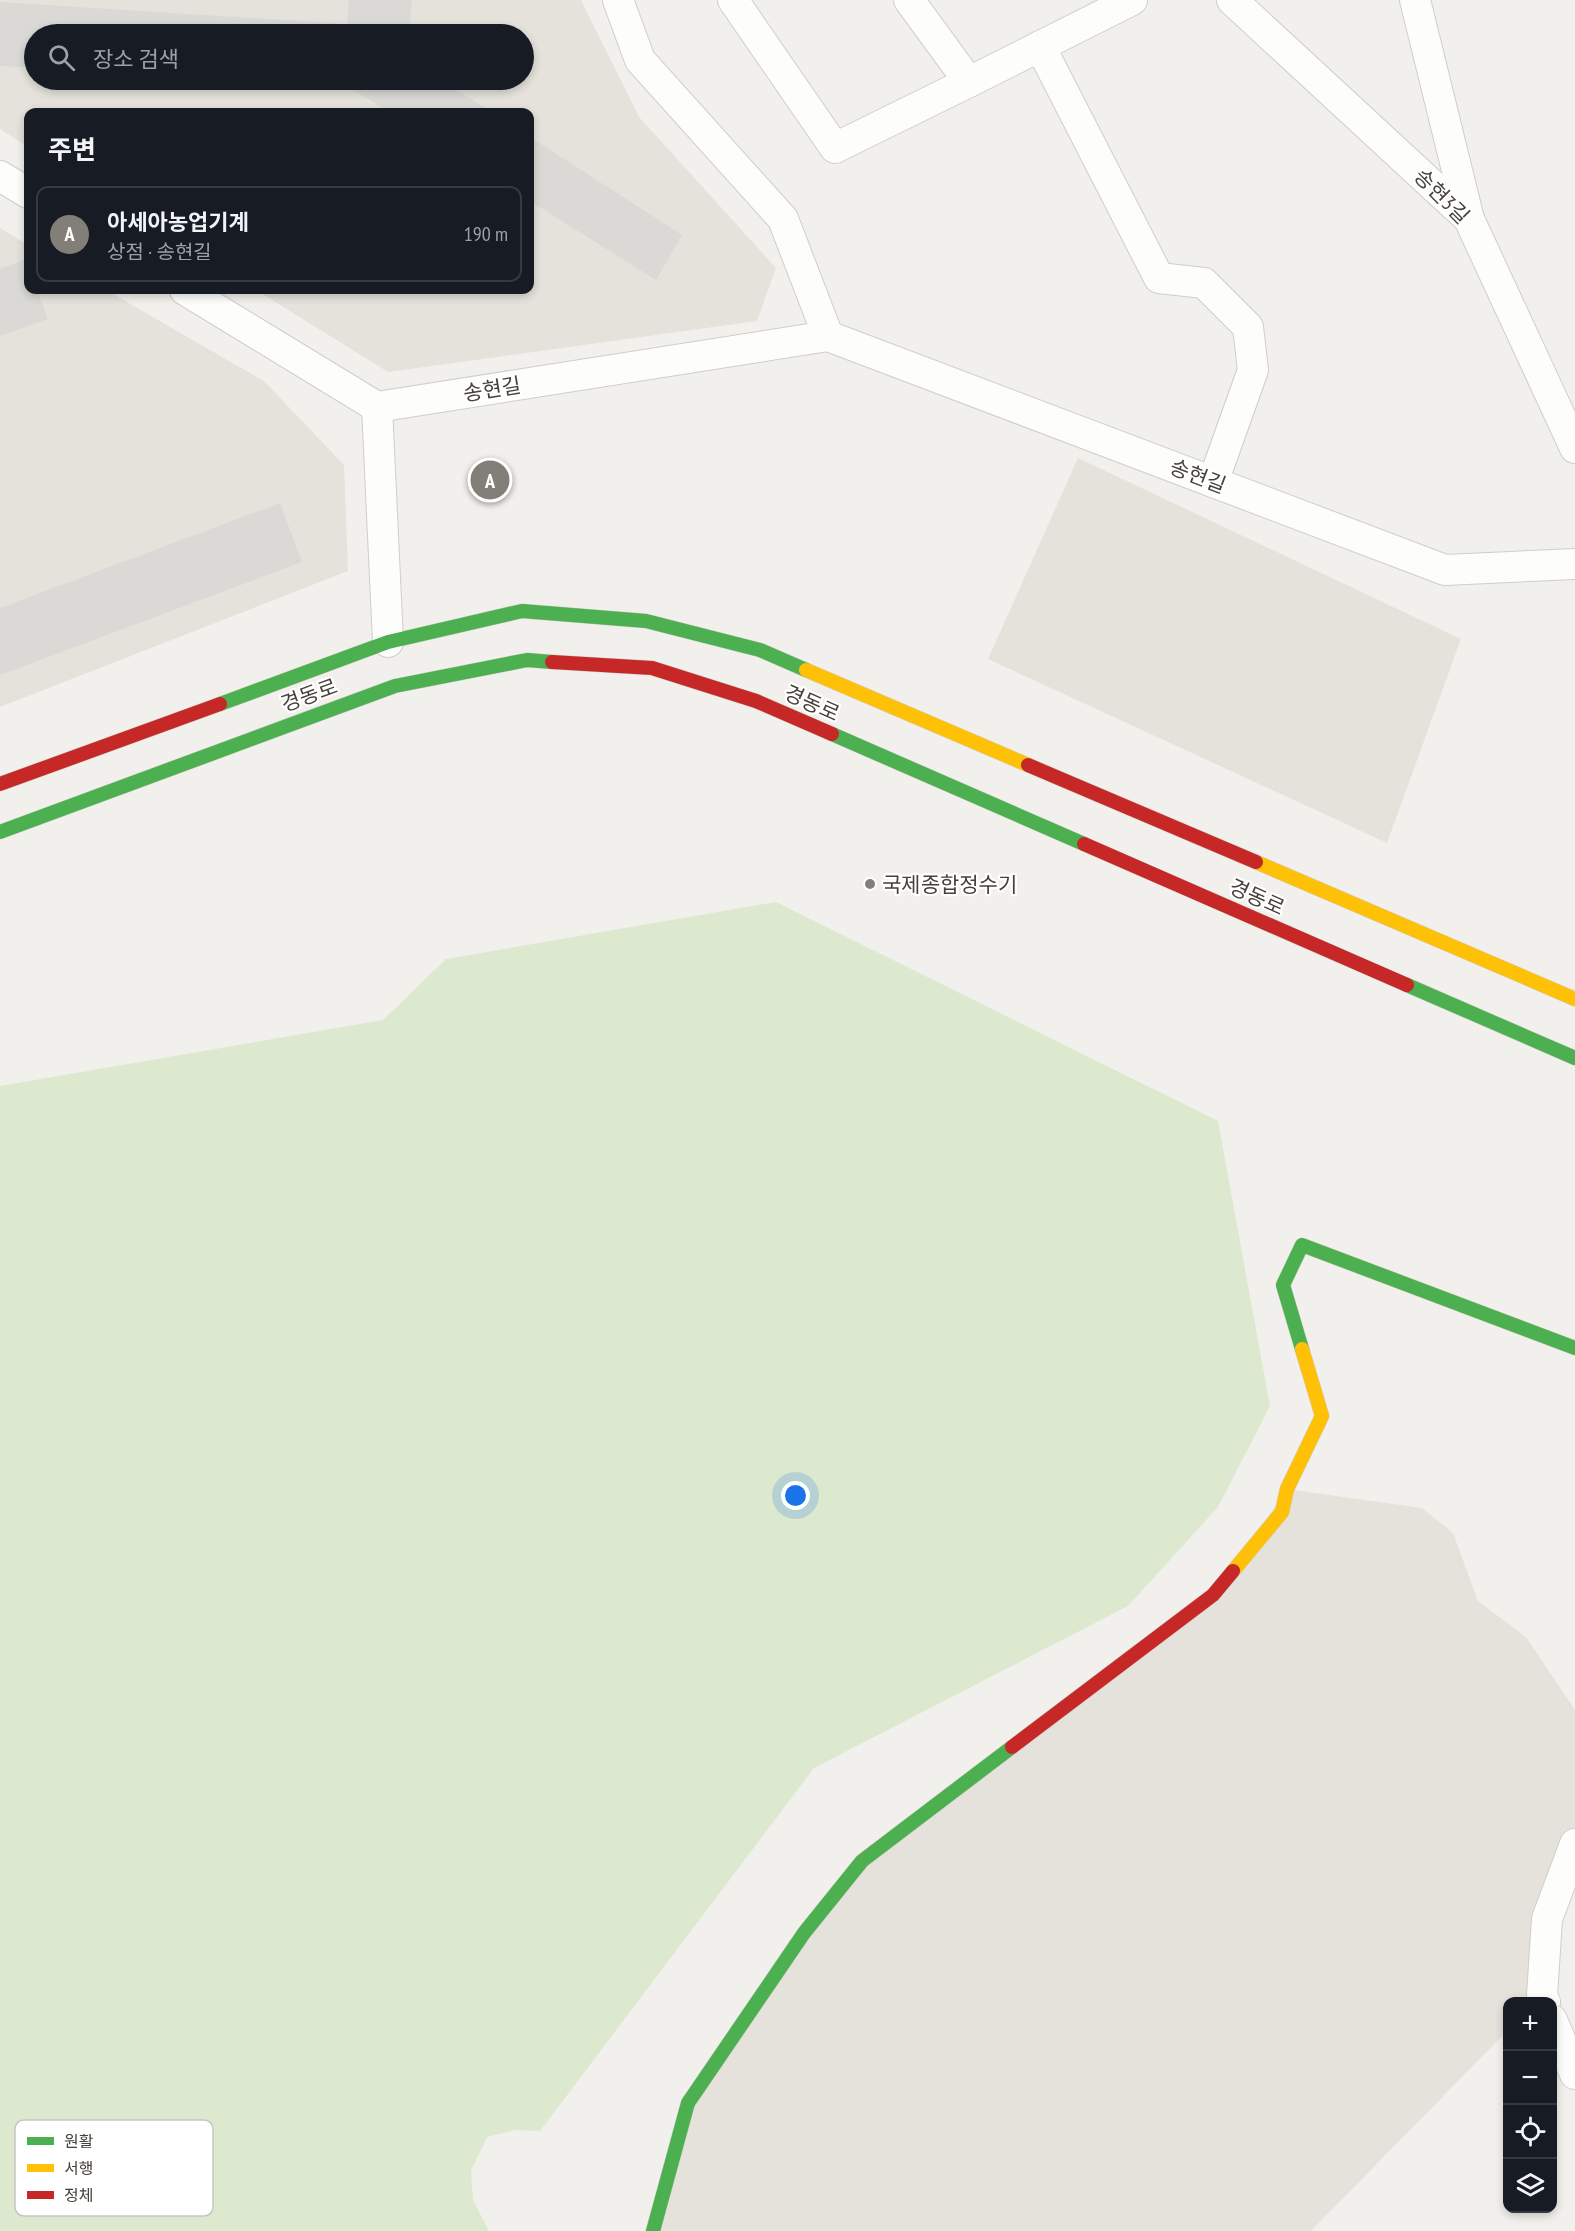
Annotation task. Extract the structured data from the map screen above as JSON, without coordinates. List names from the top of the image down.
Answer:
{
  "streets": {
    "street": ["송현3길", "송현길", "경동로"]
  },
  "places": ["국제종합정수기"],
  "legend": ["원활", "서행", "정체"],
  "page": {
    "search": "장소 검색",
    "heading": "주변",
    "list": [
      {
        "mark": "A",
        "name": "아세아농업기계",
        "note": "상점 · 송현길",
        "value": "190 m"
      }
    ],
    "pins": "A",
    "map_buttons": ["+", "−"]
  }
}
